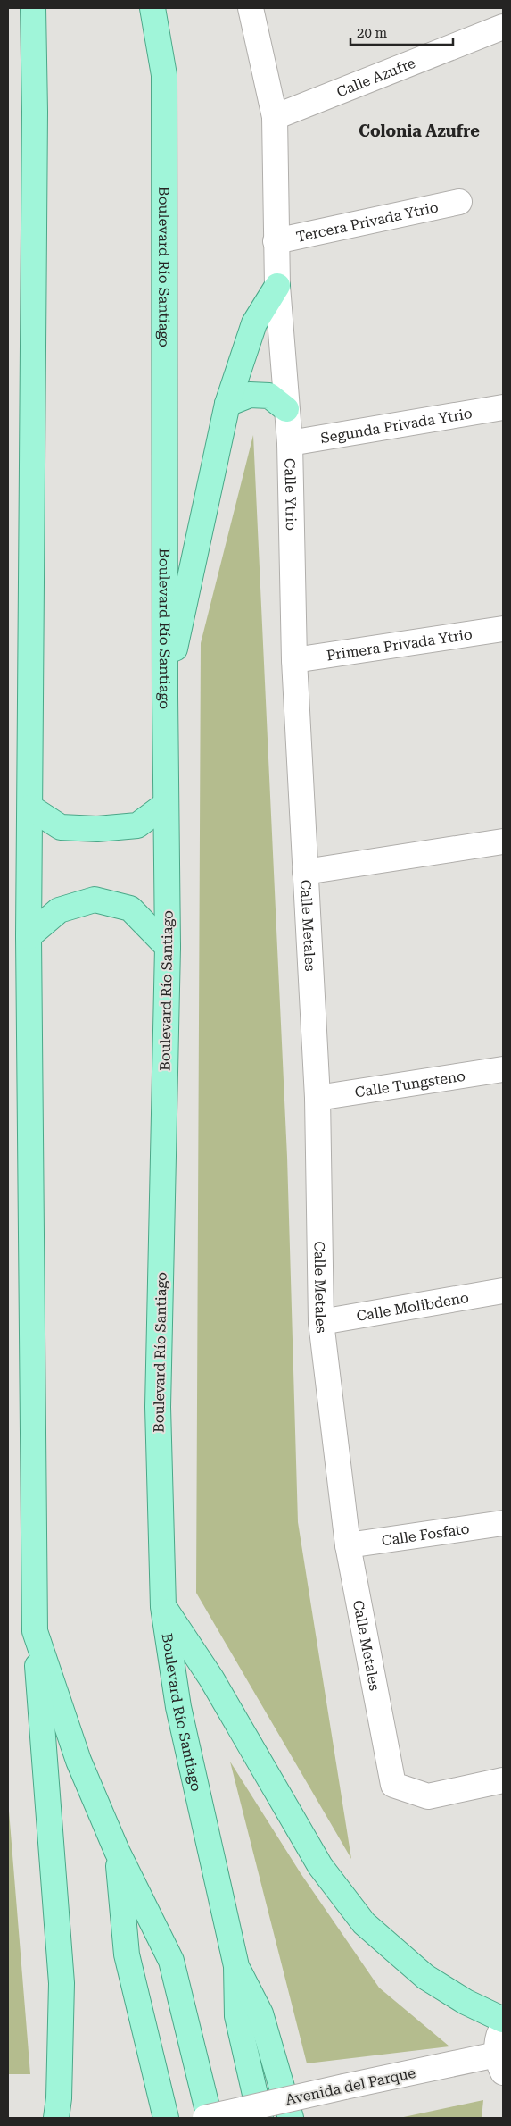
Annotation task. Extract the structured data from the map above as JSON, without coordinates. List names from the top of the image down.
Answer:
{
  "streets": {
    "main road": ["Boulevard Río Santiago"],
    "street": [
      "Calle Azufre",
      "Tercera Privada Ytrio",
      "Segunda Privada Ytrio",
      "Calle Ytrio",
      "Primera Privada Ytrio",
      "Calle Metales",
      "Calle Tungsteno",
      "Calle Molibdeno",
      "Calle Fosfato",
      "Avenida del Parque"
    ]
  },
  "crossings": [
    ["Calle Azufre", "Calle Ytrio"],
    ["Tercera Privada Ytrio", "Calle Ytrio"],
    ["Segunda Privada Ytrio", "Calle Ytrio"],
    ["Calle Ytrio", "Primera Privada Ytrio"],
    ["Calle Ytrio", "Calle Metales"],
    ["Calle Metales", "Calle Tungsteno"],
    ["Calle Metales", "Calle Molibdeno"],
    ["Calle Metales", "Calle Fosfato"]
  ],
  "districts": ["Colonia Azufre"],
  "scale_bar": "20 m"
}
